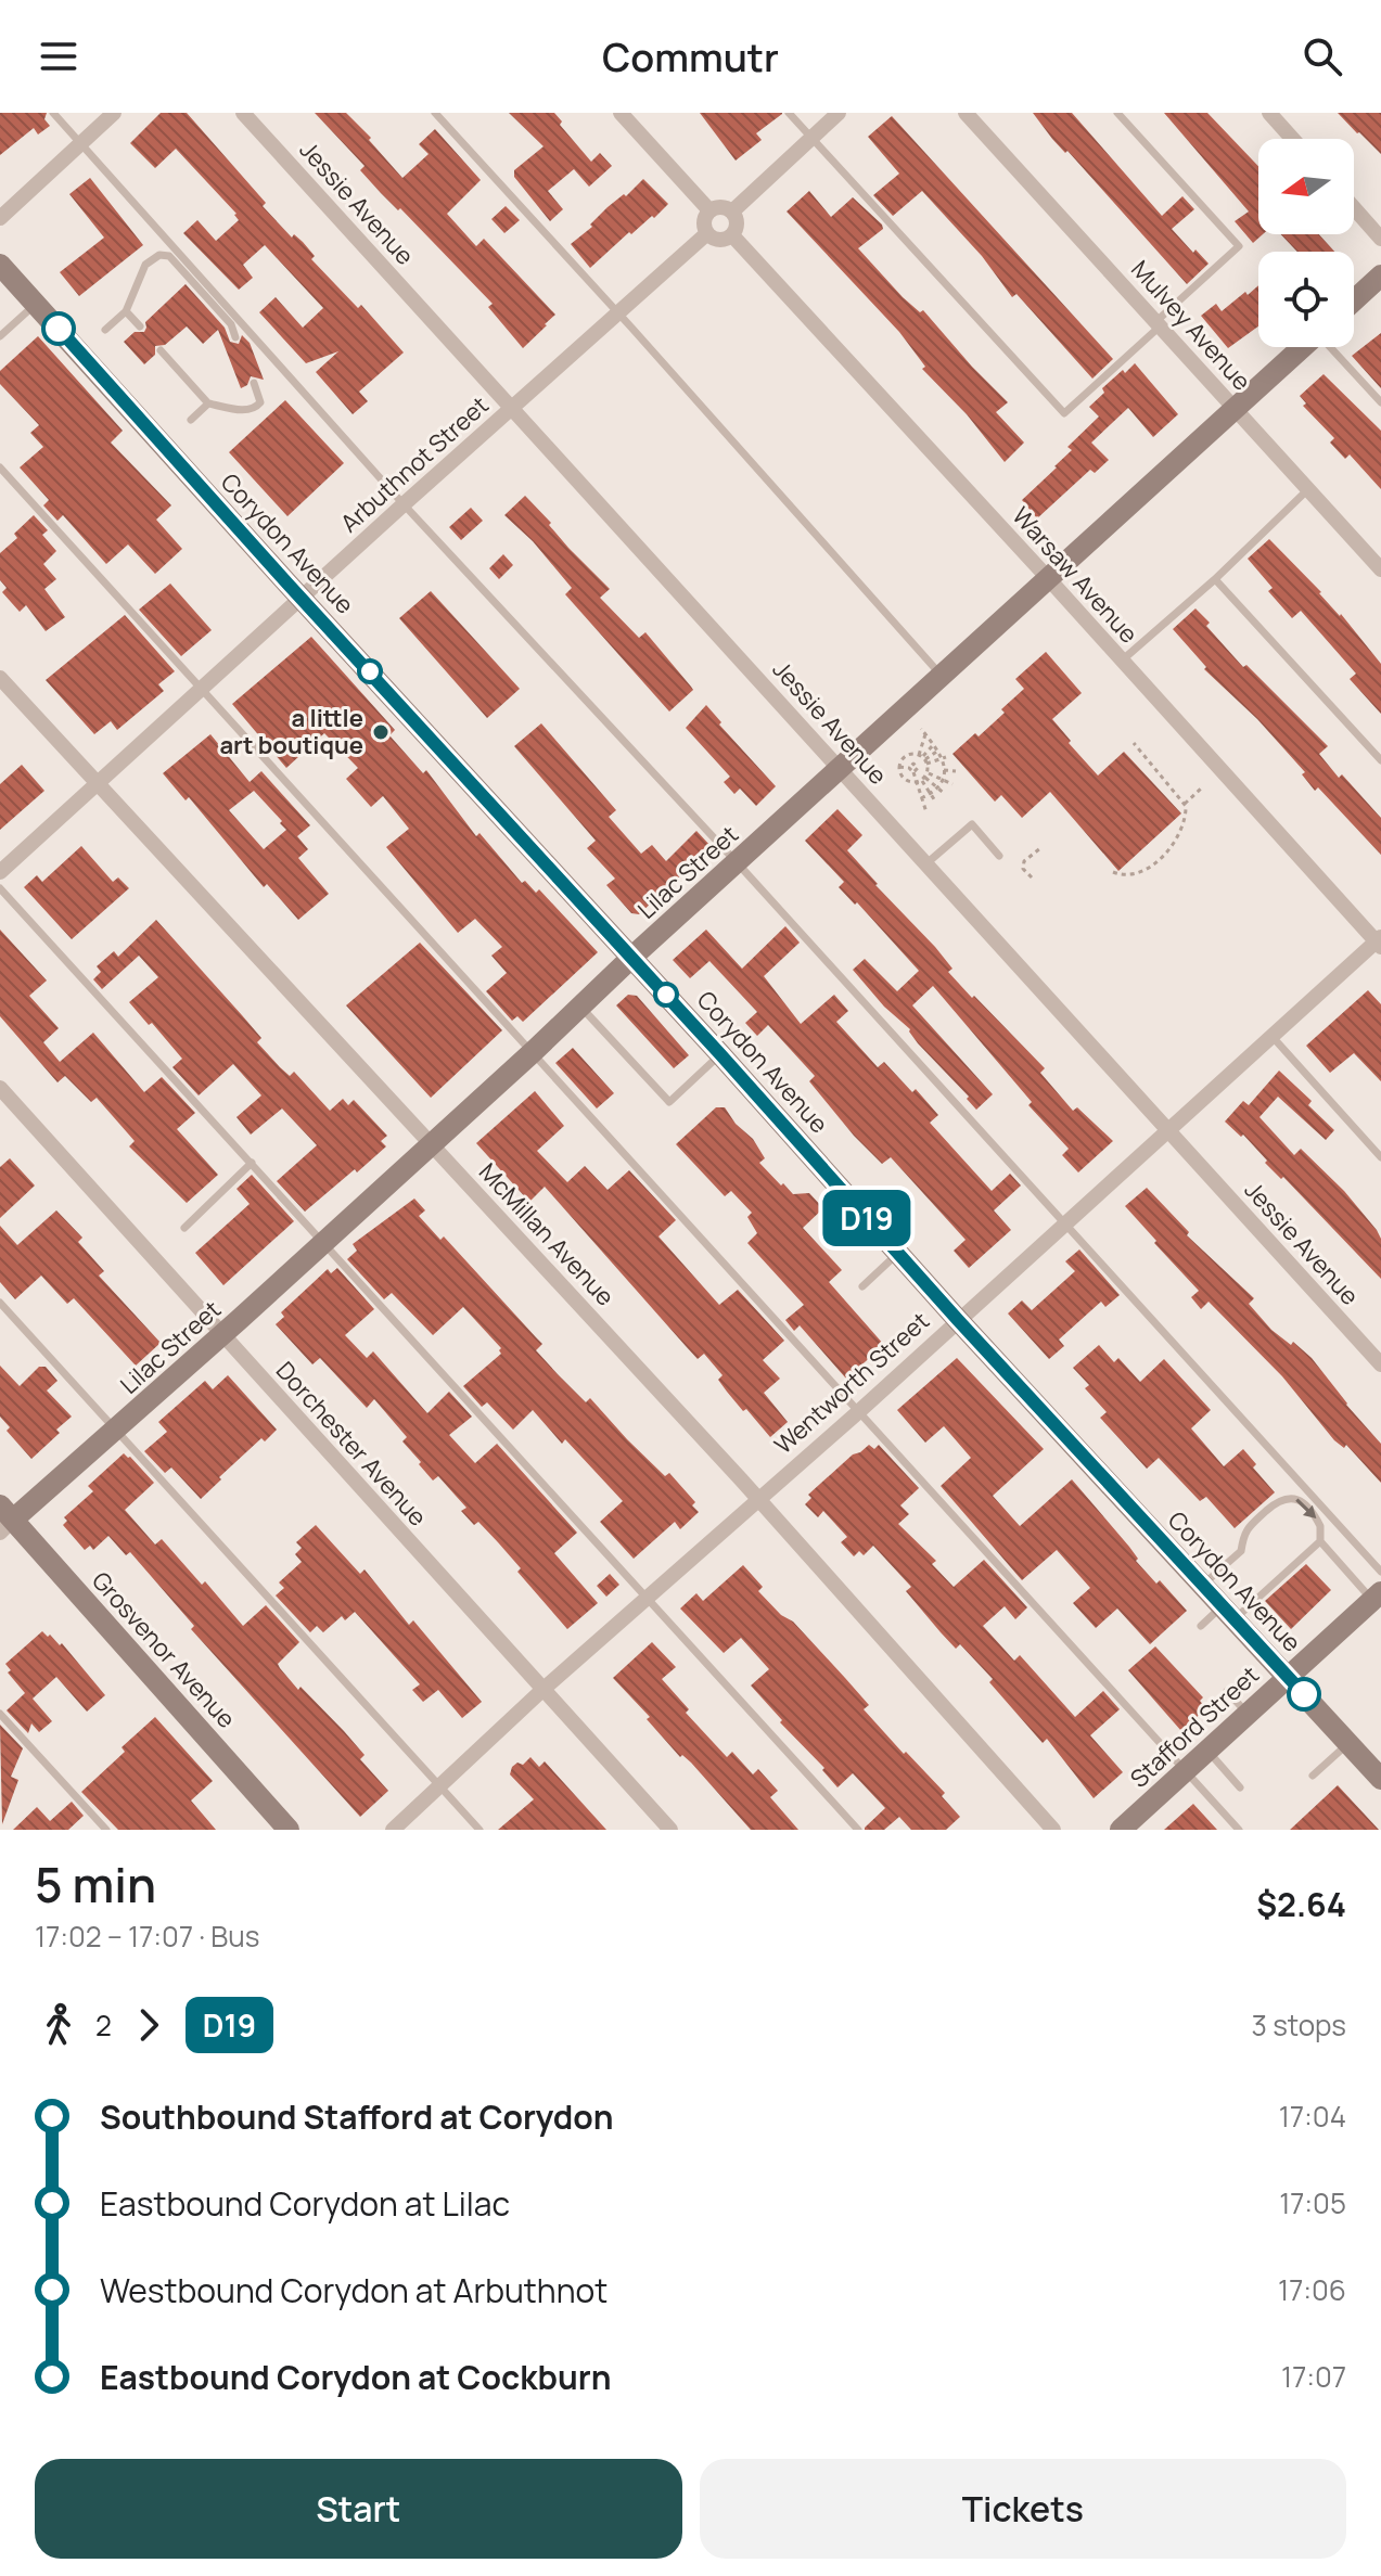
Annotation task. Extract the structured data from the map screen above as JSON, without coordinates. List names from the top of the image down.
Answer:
{
  "streets": {
    "street": [
      "Jessie Avenue",
      "Mulvey Avenue",
      "Arbuthnot Street",
      "Corydon Avenue",
      "Warsaw Avenue",
      "Lilac Street",
      "McMillan Avenue",
      "Wentworth Street",
      "Dorchester Avenue",
      "Grosvenor Avenue",
      "Stafford Street"
    ]
  },
  "crossings": [
    ["Jessie Avenue", "Arbuthnot Street"],
    ["Jessie Avenue", "Lilac Street"],
    ["Jessie Avenue", "Wentworth Street"],
    ["Mulvey Avenue", "Lilac Street"],
    ["Arbuthnot Street", "Corydon Avenue"],
    ["Arbuthnot Street", "Warsaw Avenue"],
    ["Arbuthnot Street", "McMillan Avenue"],
    ["Corydon Avenue", "Lilac Street"],
    ["Corydon Avenue", "Wentworth Street"],
    ["Corydon Avenue", "Stafford Street"],
    ["Warsaw Avenue", "Lilac Street"],
    ["Warsaw Avenue", "Wentworth Street"],
    ["Lilac Street", "McMillan Avenue"],
    ["Lilac Street", "Dorchester Avenue"],
    ["Lilac Street", "Grosvenor Avenue"],
    ["McMillan Avenue", "Wentworth Street"],
    ["Wentworth Street", "Dorchester Avenue"]
  ],
  "places": ["a little art boutique"],
  "lines": ["bus line D19"],
  "north": "left",
  "page": {
    "header": "Commutr",
    "on_map": "D19",
    "heading": ["5 min", "17:02 – 17:07 · Bus", "$2.64"],
    "legs": ["2", "D19", "3 stops"],
    "list": [
      {
        "name": "Southbound Stafford at Corydon",
        "value": "17:04"
      },
      {
        "name": "Eastbound Corydon at Lilac",
        "value": "17:05"
      },
      {
        "name": "Westbound Corydon at Arbuthnot",
        "value": "17:06"
      },
      {
        "name": "Eastbound Corydon at Cockburn",
        "value": "17:07"
      }
    ],
    "buttons": ["Start", "Tickets"]
  }
}
